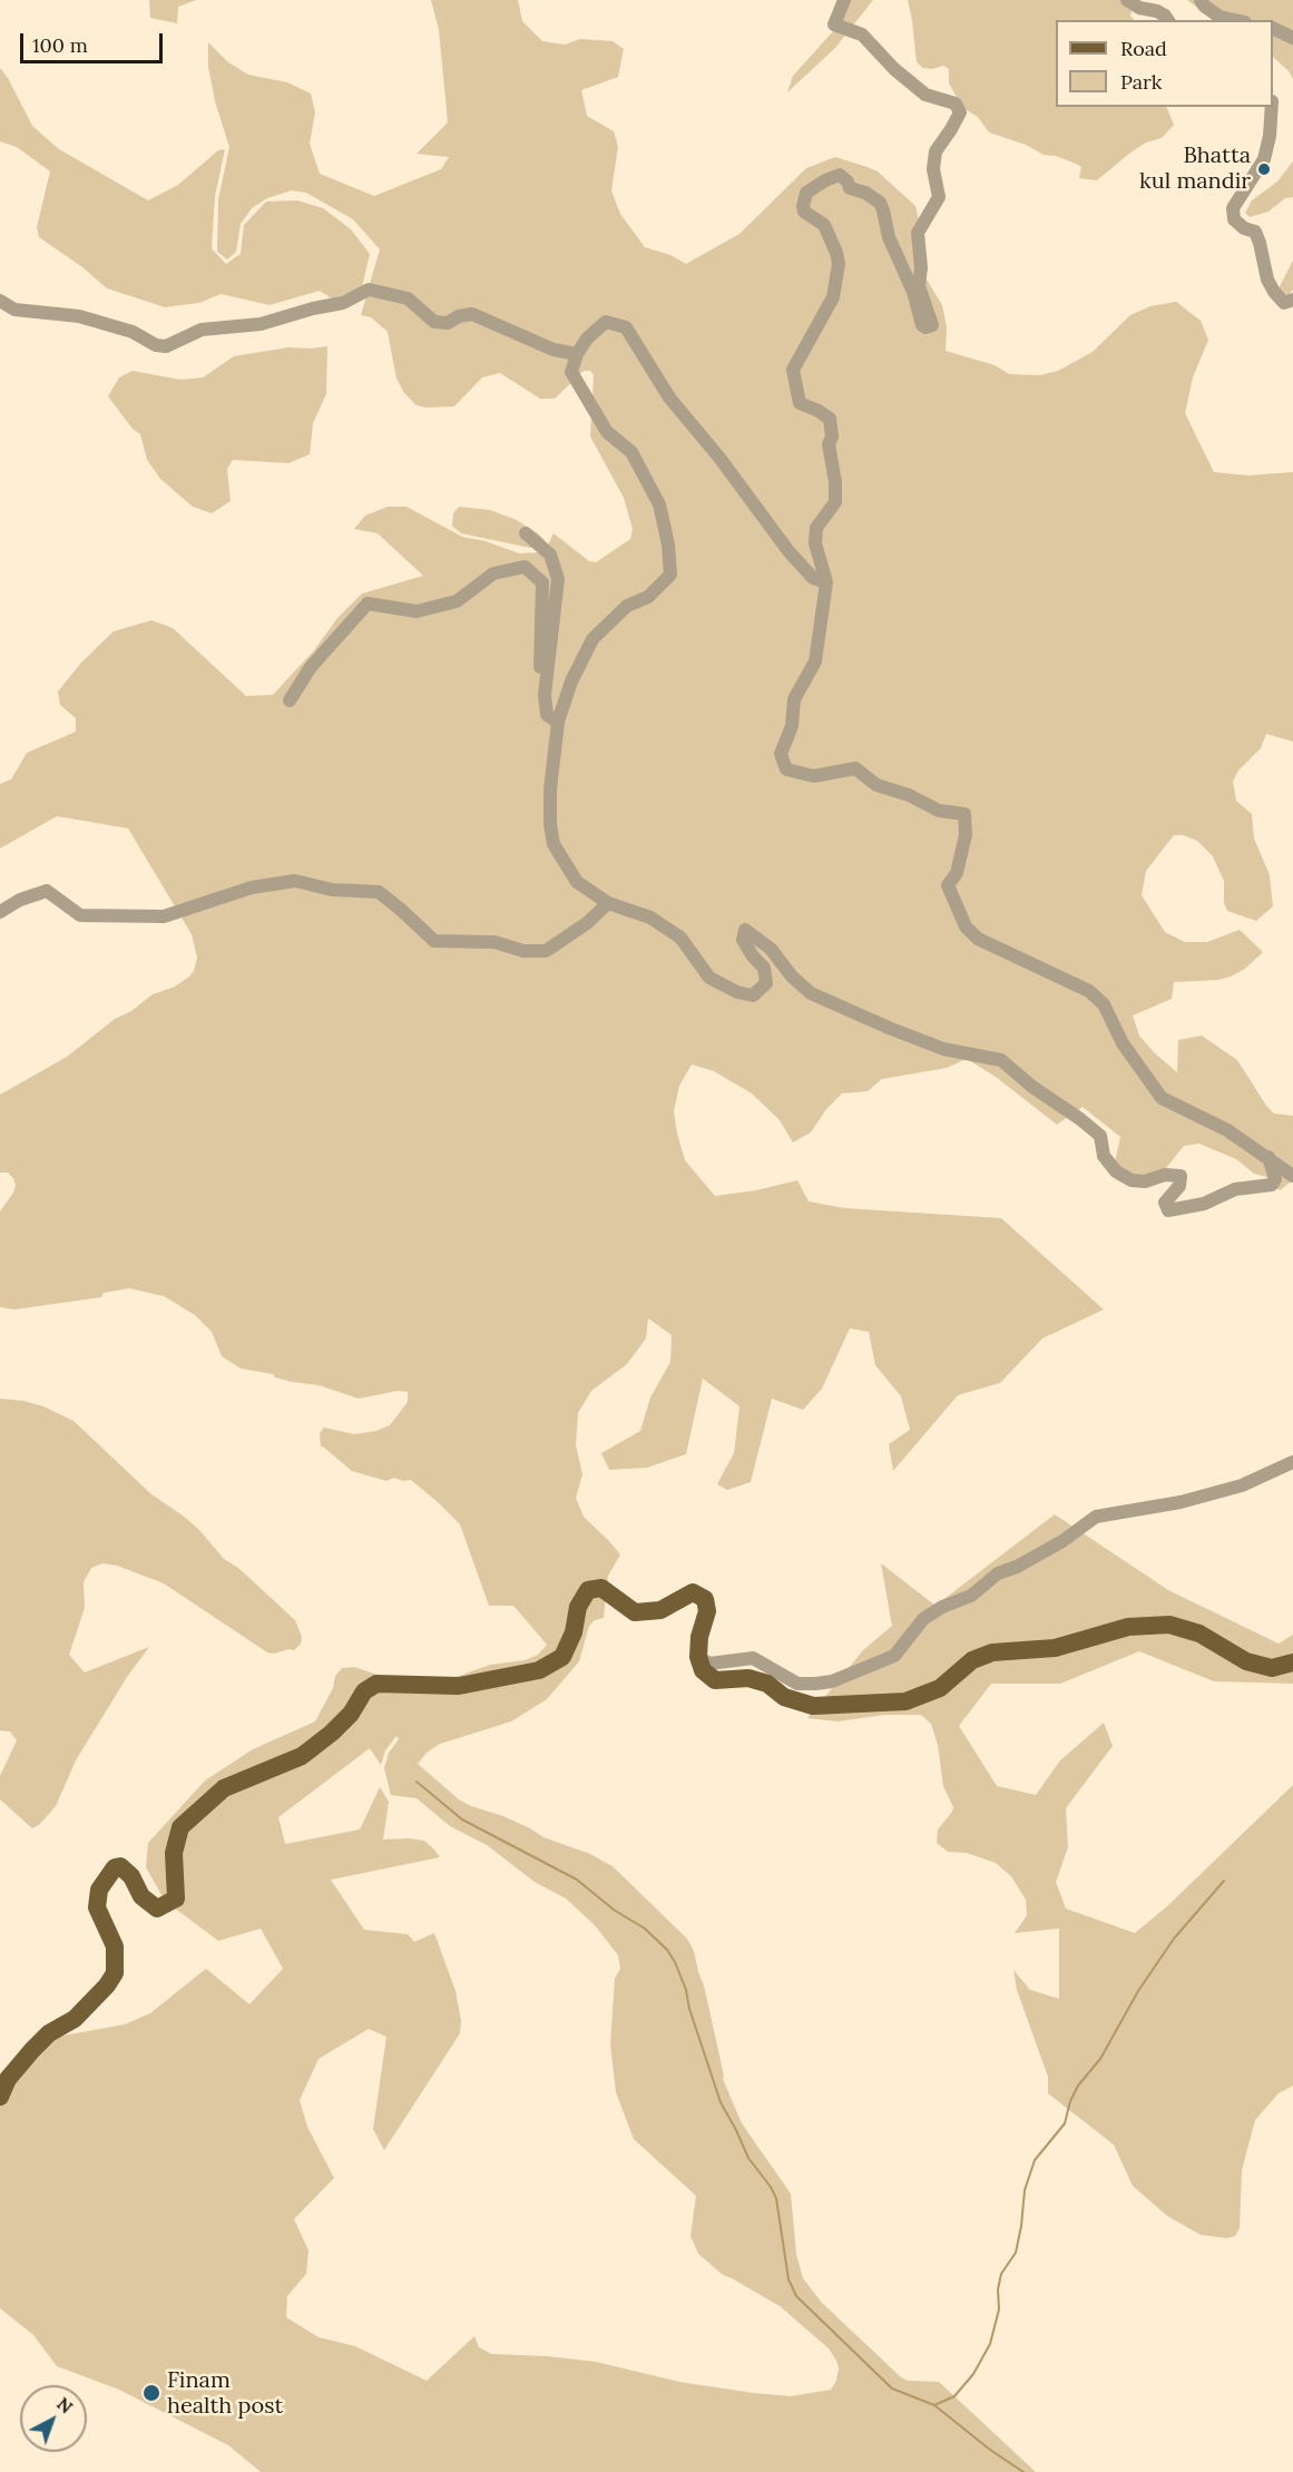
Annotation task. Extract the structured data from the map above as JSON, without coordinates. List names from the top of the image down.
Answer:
{
  "places": ["Bhatta kul mandir", "Finam health post"],
  "legend": ["Road", "Park"],
  "scale_bar": "100 m",
  "north": "top right"
}
